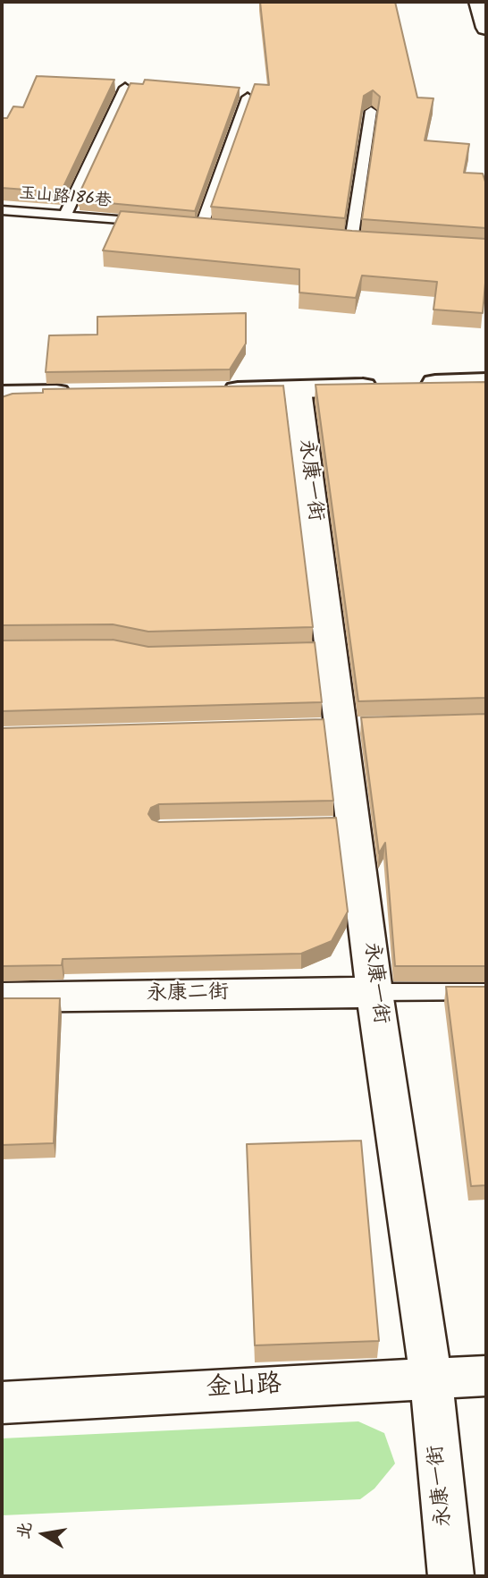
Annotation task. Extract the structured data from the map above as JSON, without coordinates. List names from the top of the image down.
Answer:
{
  "streets": {
    "street": ["永康一街", "永康二街", "金山路"],
    "lane": ["玉山路186巷"]
  },
  "crossings": [
    ["永康一街", "永康二街"],
    ["永康一街", "金山路"]
  ],
  "north": "left"
}
